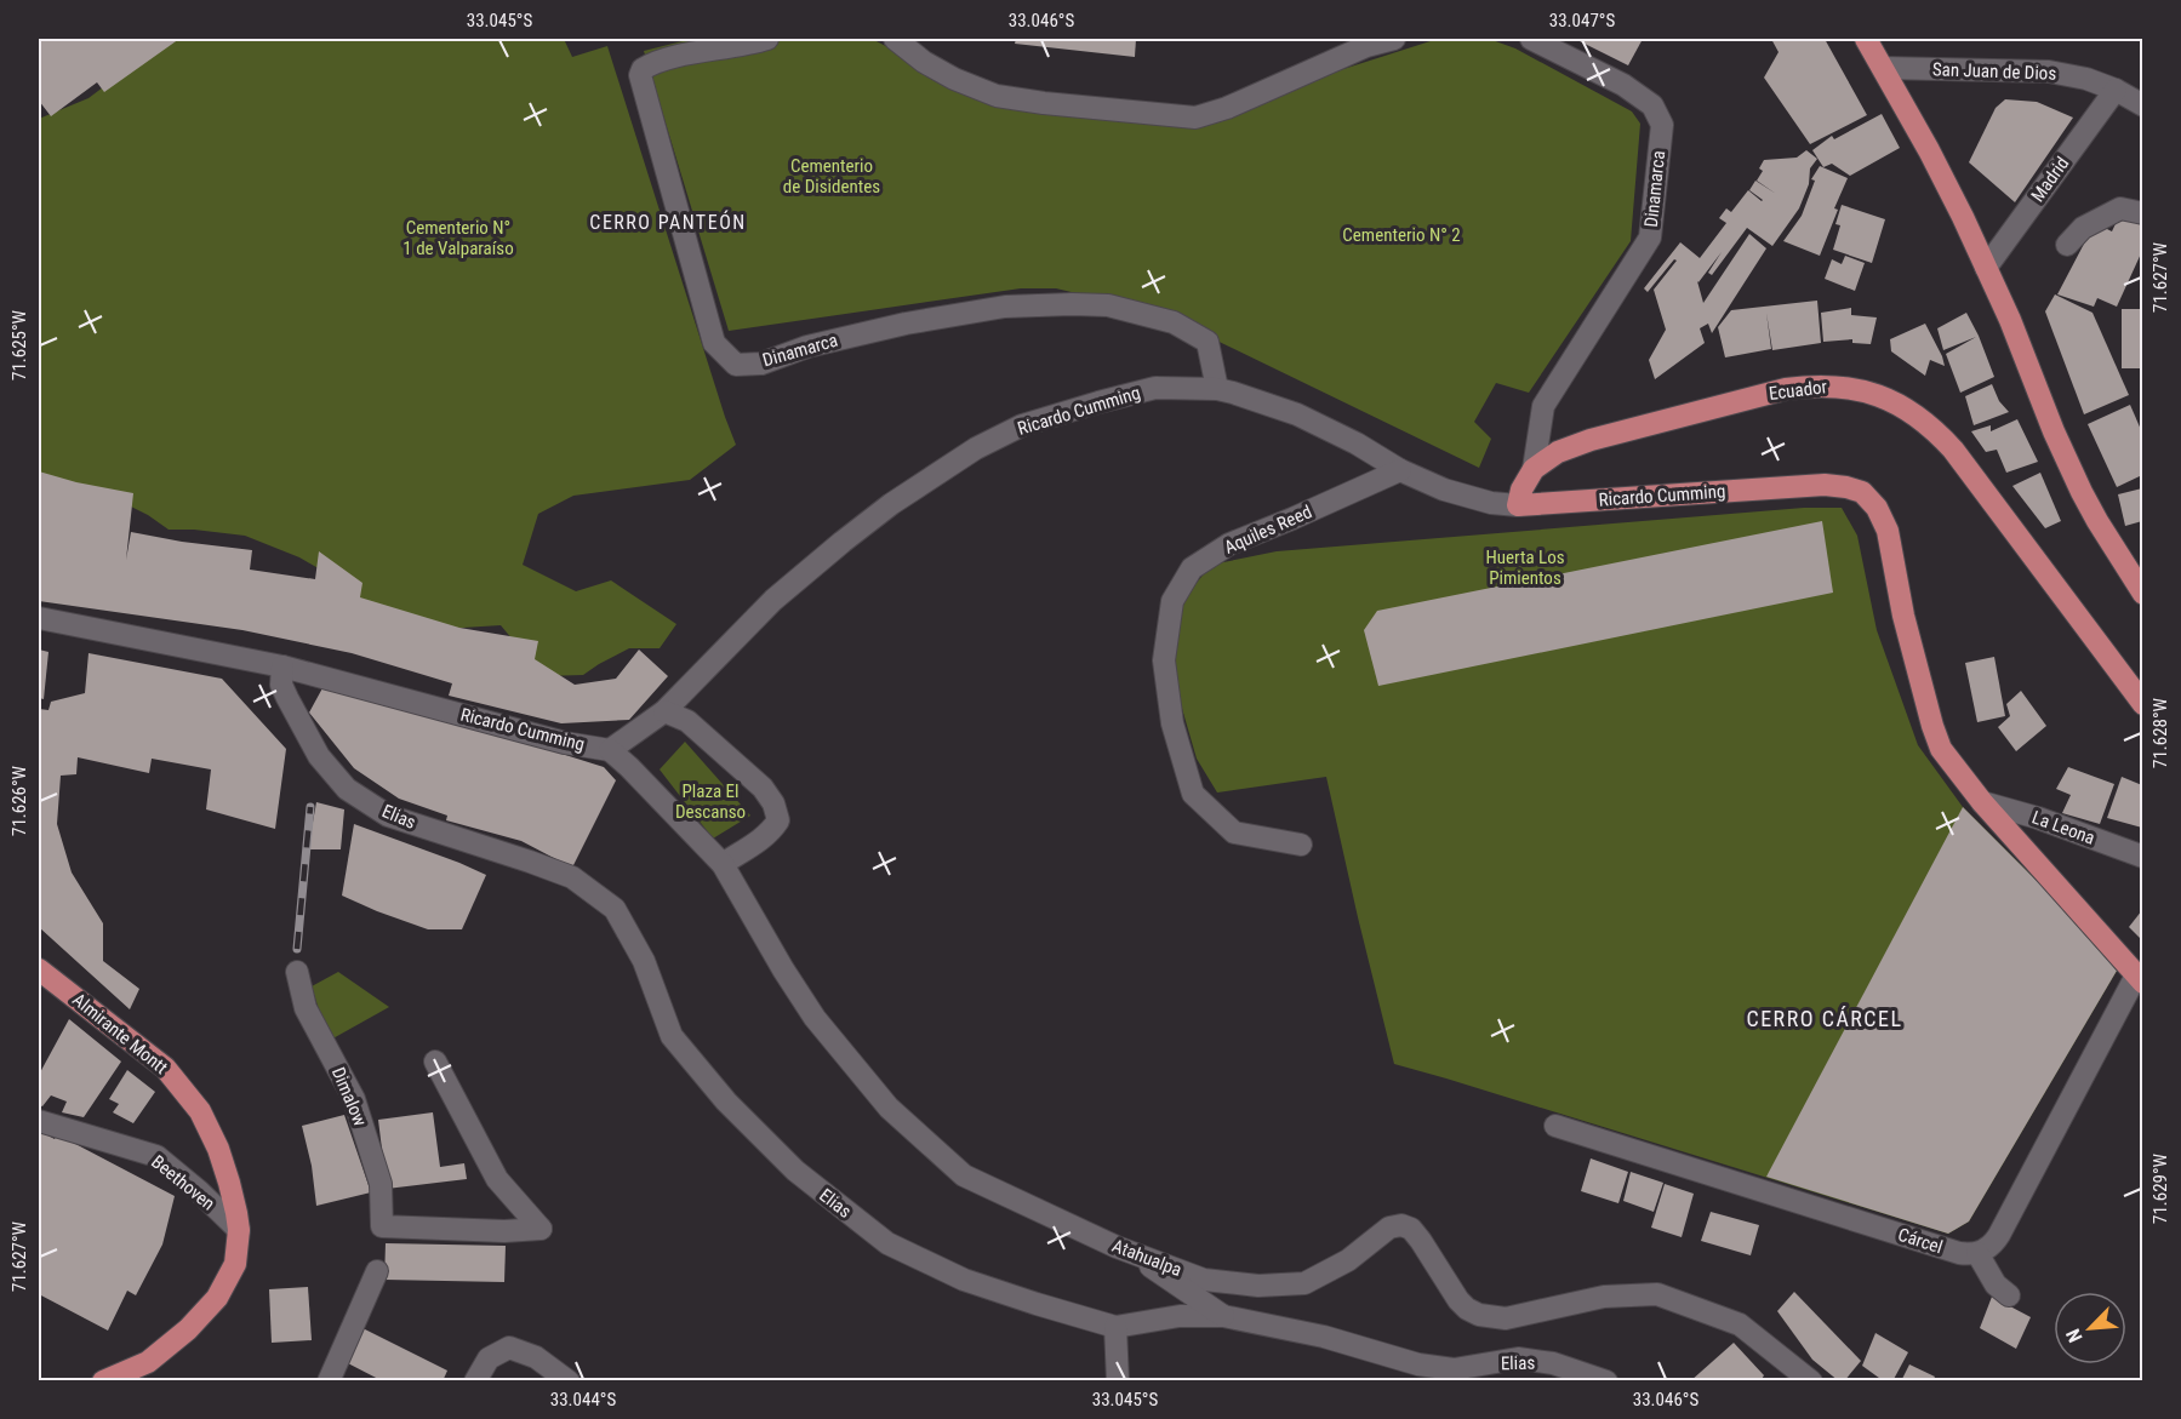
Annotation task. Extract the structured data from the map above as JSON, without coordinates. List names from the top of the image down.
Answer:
{
  "streets": {
    "main road": ["Ecuador", "Ricardo Cumming", "Almirante Montt"],
    "street": [
      "San Juan de Dios",
      "Madrid",
      "Dinamarca",
      "Aquiles Reed",
      "Elias",
      "La Leona",
      "Dimalow",
      "Beethoven",
      "Cárcel",
      "Atahualpa"
    ]
  },
  "crossings": [
    ["San Juan de Dios", "Madrid"],
    ["Dinamarca", "Ecuador"],
    ["Dinamarca", "Ricardo Cumming"],
    ["Ricardo Cumming", "Aquiles Reed"],
    ["Ricardo Cumming", "Elias"],
    ["Ricardo Cumming", "La Leona"],
    ["Ricardo Cumming", "Atahualpa"],
    ["Almirante Montt", "Beethoven"]
  ],
  "districts": ["CERRO PANTEÓN", "CERRO CÁRCEL"],
  "parks": [
    "Cementerio de Disidentes",
    "Cementerio N° 1 de Valparaíso",
    "Cementerio N° 2",
    "Huerta Los Pimientos",
    "Plaza El Descanso"
  ],
  "north": "bottom left",
  "coordinates": [
    "33.045°S",
    "33.046°S",
    "33.047°S",
    "71.627°W",
    "71.625°W",
    "71.628°W",
    "71.626°W",
    "71.629°W",
    "33.044°S"
  ]
}
